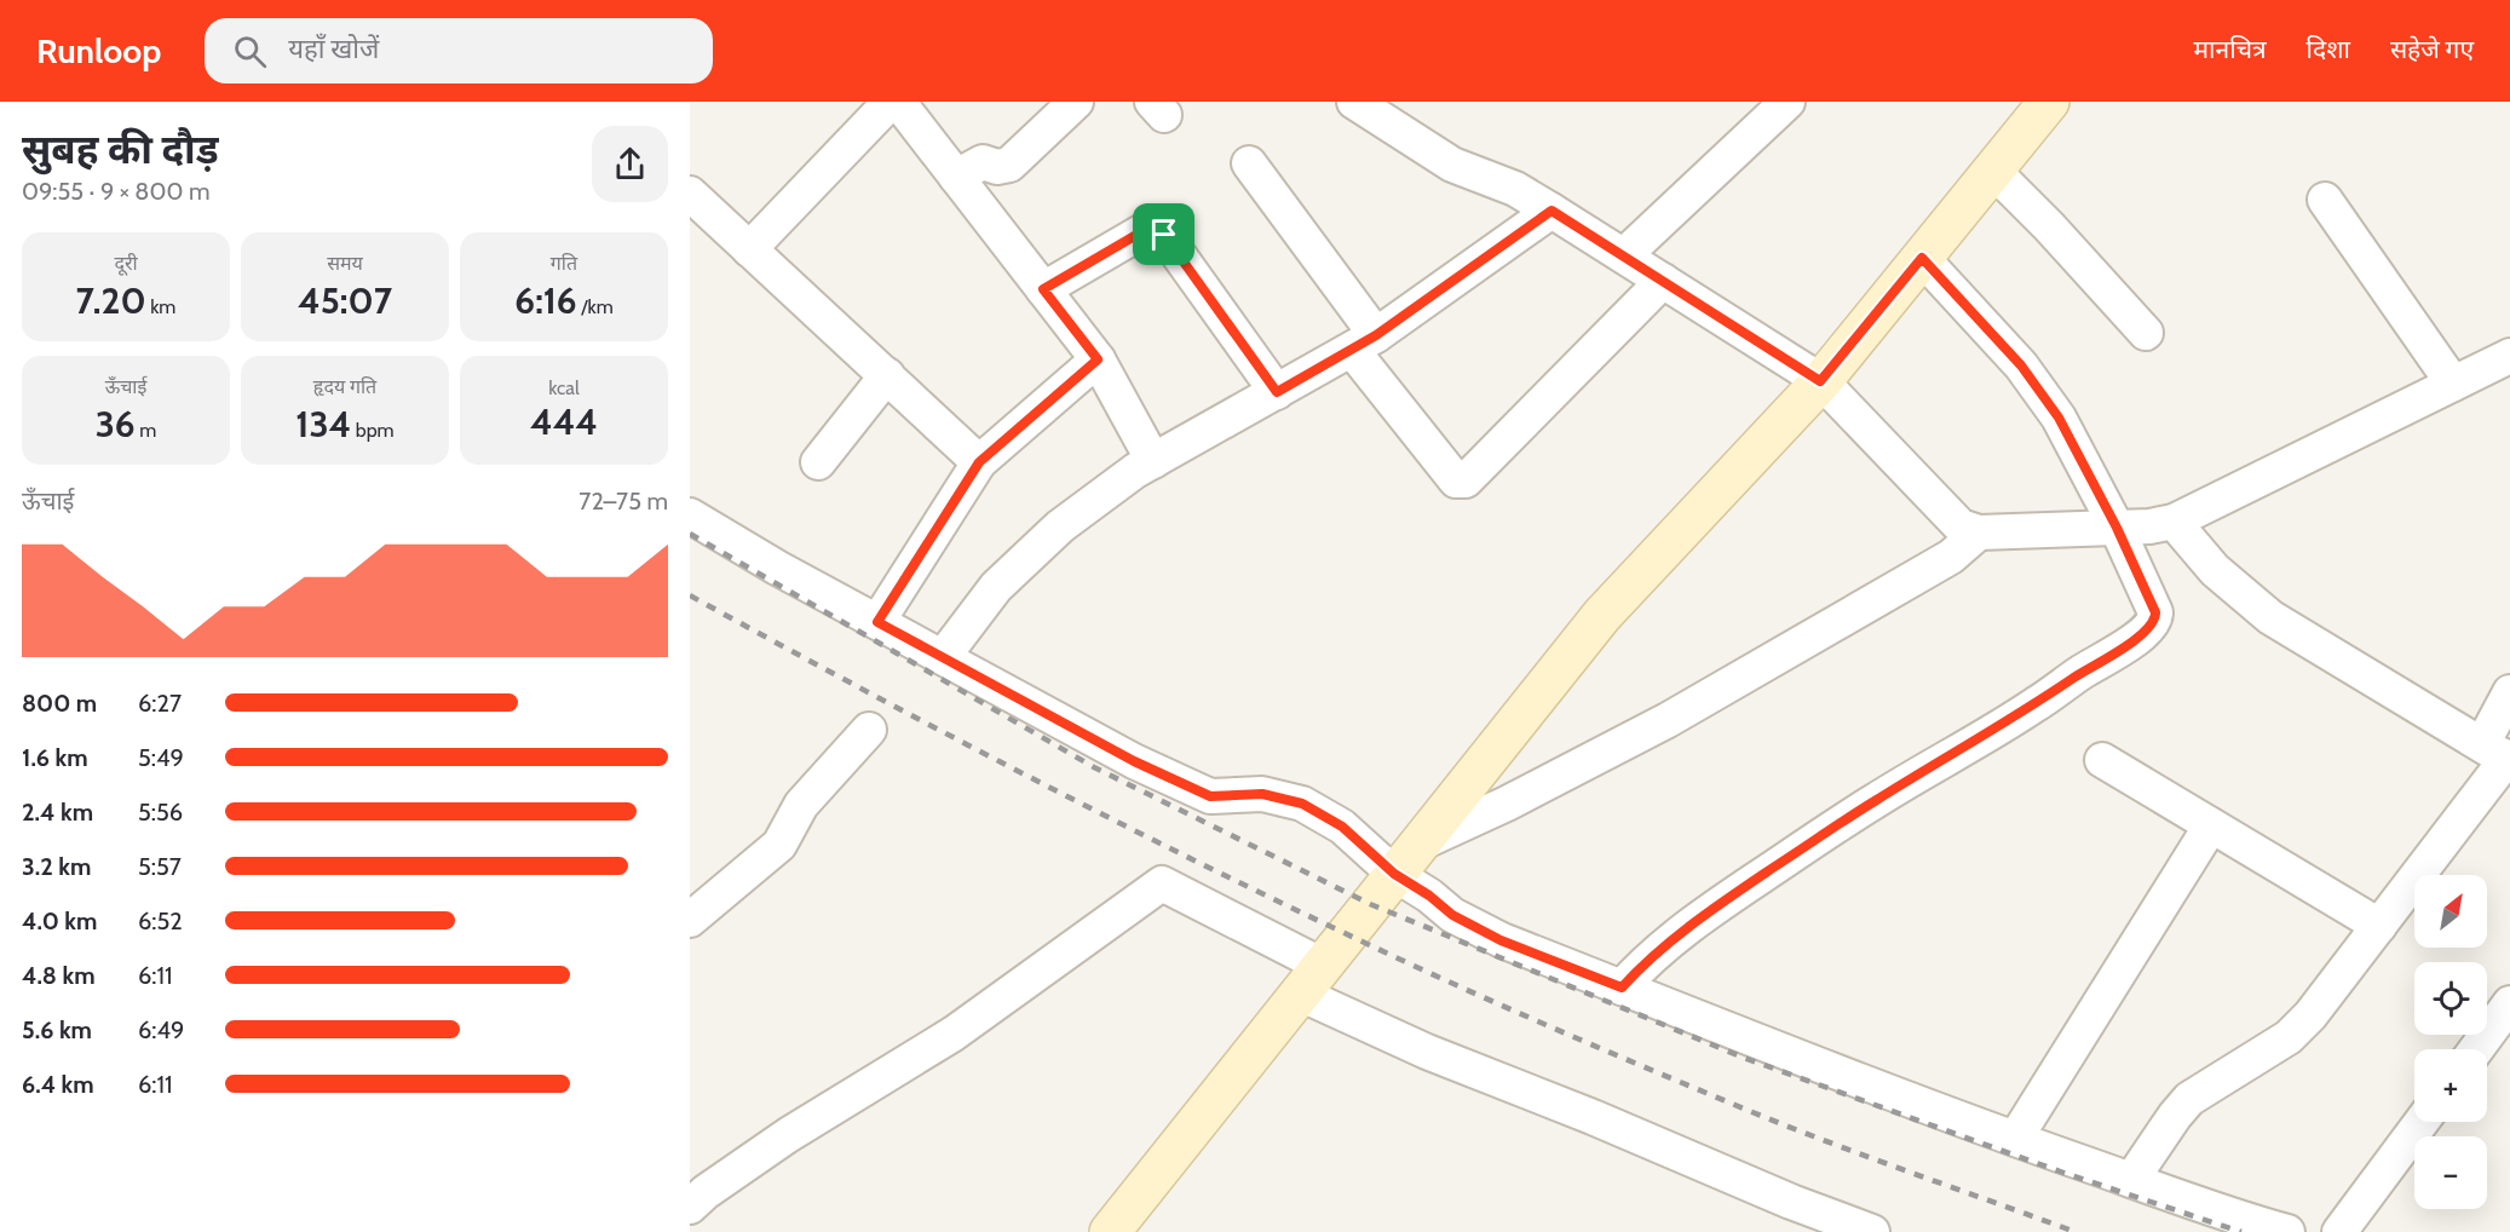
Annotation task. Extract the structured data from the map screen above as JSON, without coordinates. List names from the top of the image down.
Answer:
{
  "north": "top right",
  "page": {
    "header": "Runloop",
    "search": "यहाँ खोजें",
    "nav": ["मानचित्र", "दिशा", "सहेजे गए"],
    "heading": ["सुबह की दौड़", "09:55 · 9 × 800 m"],
    "stats": [
      ["दूरी", "7.20 km"],
      ["समय", "45:07"],
      ["गति", "6:16 /km"],
      ["ऊँचाई", "36 m"],
      ["हृदय गति", "134 bpm"],
      ["kcal", "444"]
    ],
    "chart": ["ऊँचाई", "72–75 m"],
    "list": [
      {
        "name": "800 m",
        "note": "6:27"
      },
      {
        "name": "1.6 km",
        "note": "5:49"
      },
      {
        "name": "2.4 km",
        "note": "5:56"
      },
      {
        "name": "3.2 km",
        "note": "5:57"
      },
      {
        "name": "4.0 km",
        "note": "6:52"
      },
      {
        "name": "4.8 km",
        "note": "6:11"
      },
      {
        "name": "5.6 km",
        "note": "6:49"
      },
      {
        "name": "6.4 km",
        "note": "6:11"
      }
    ],
    "map_buttons": ["+", "−"]
  }
}
